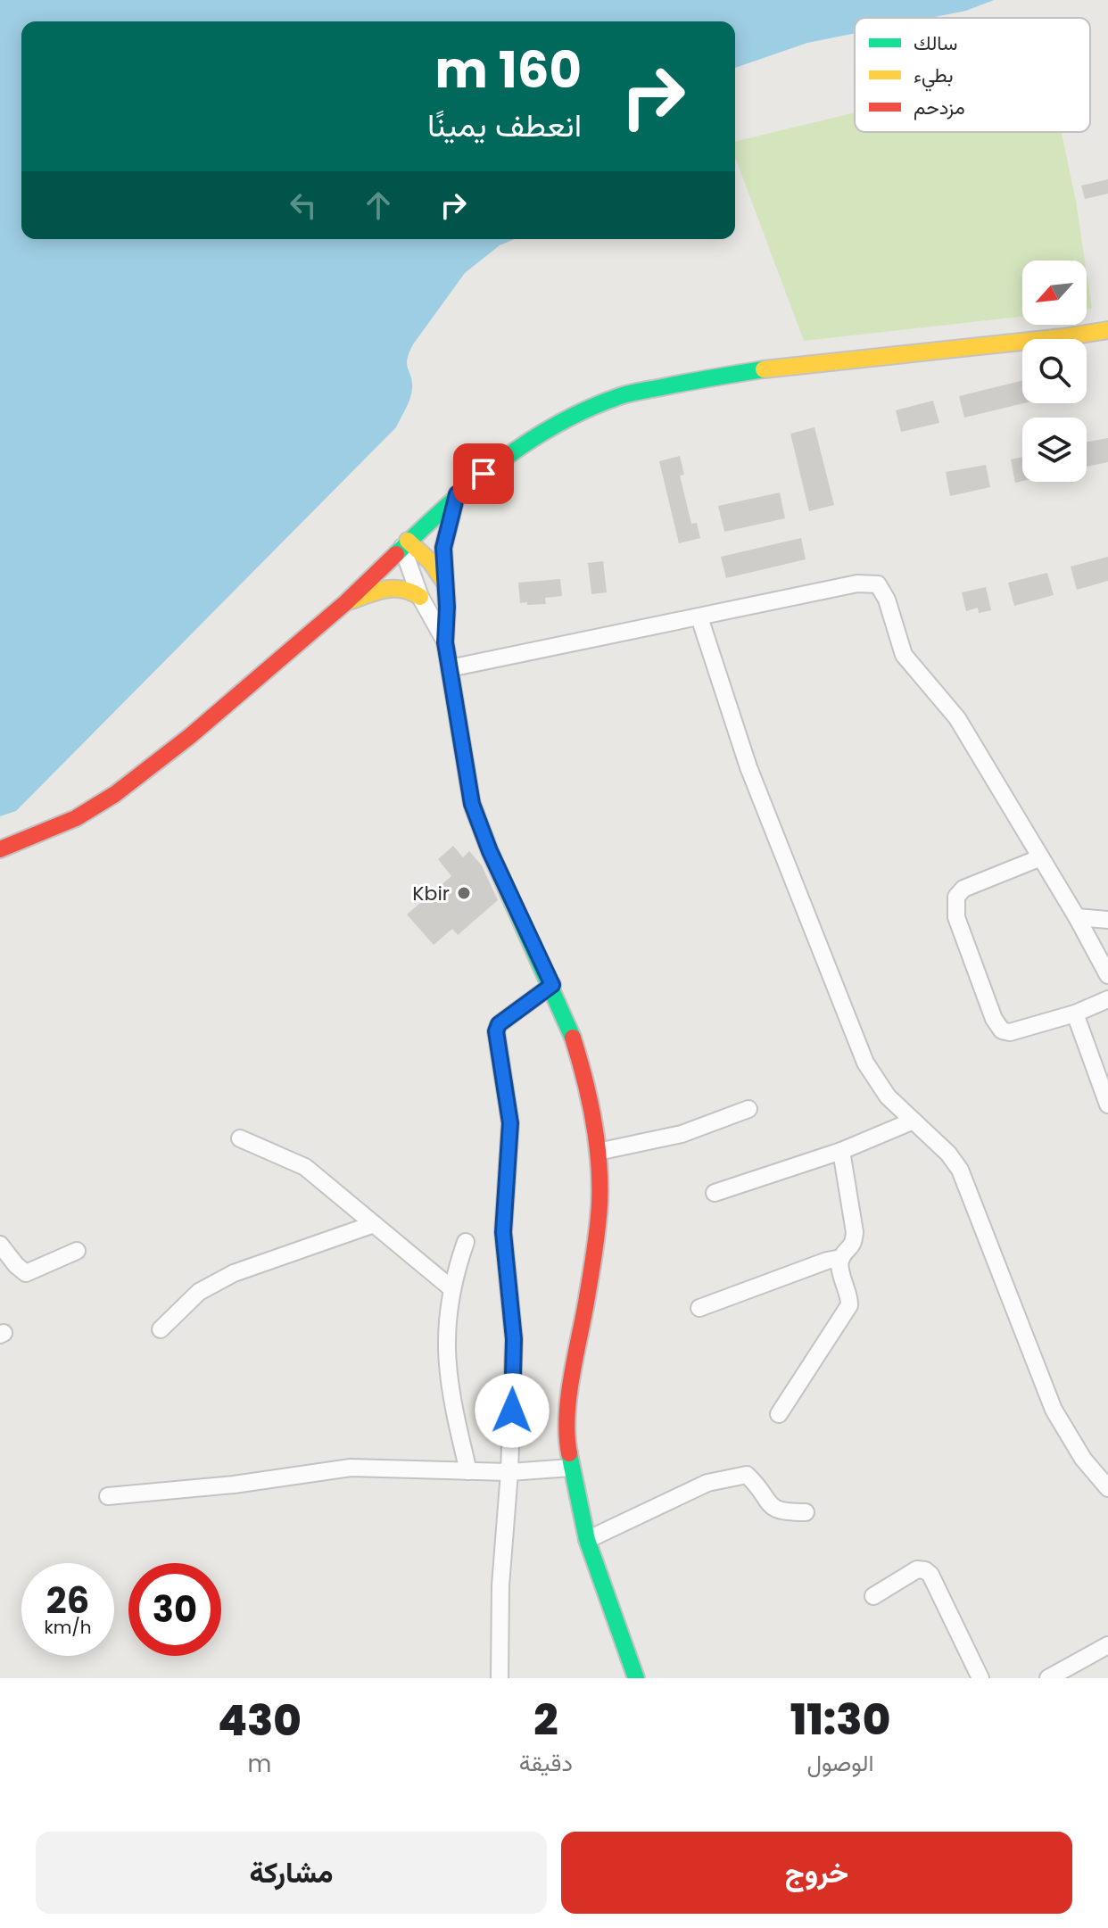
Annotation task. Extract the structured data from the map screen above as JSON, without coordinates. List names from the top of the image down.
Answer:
{
  "places": ["Kbir"],
  "legend": ["سالك", "بطيء", "مزدحم"],
  "north": "bottom left",
  "page": {
    "turn": ["160 m", "انعطف يمينًا"],
    "speed": "26 km/h",
    "limit": "30",
    "eta": [
      "11:30",
      "الوصول",
      "2",
      "دقيقة",
      "430",
      "m"
    ],
    "buttons": ["خروج", "مشاركة"]
  }
}
